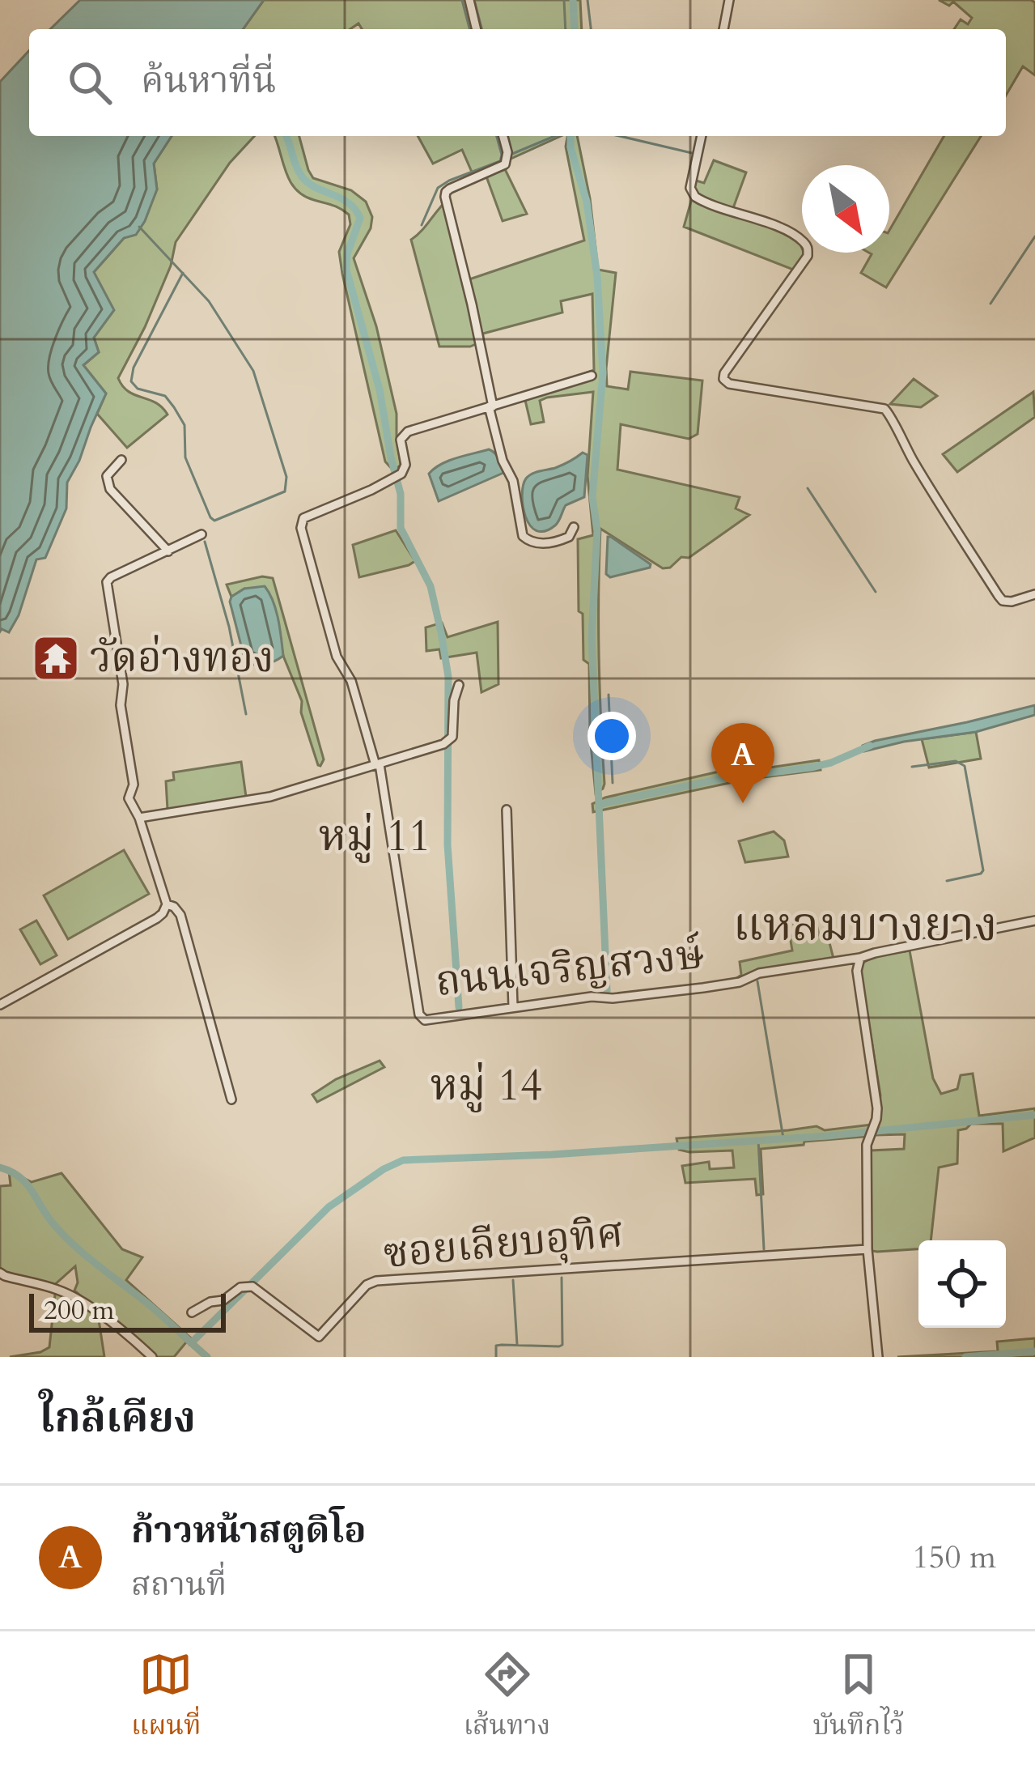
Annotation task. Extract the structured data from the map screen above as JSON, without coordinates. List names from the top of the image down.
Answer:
{
  "streets": {
    "street": ["ถนนเจริญสวงษ์", "ซอยเลียบอุทิศ"]
  },
  "districts": ["หมู่ 11", "แหลมบางยาง", "หมู่ 14"],
  "places": {
    "temple": ["วัดอ่างทอง"]
  },
  "scale_bar": "200 m",
  "north": "bottom right",
  "page": {
    "search": "ค้นหาที่นี่",
    "pins": "A",
    "scale": "200 m",
    "heading": "ใกล้เคียง",
    "list": [
      {
        "mark": "A",
        "name": "ก้าวหน้าสตูดิโอ",
        "note": "สถานที่",
        "value": "150 m"
      }
    ],
    "nav": ["แผนที่", "เส้นทาง", "บันทึกไว้"]
  }
}
